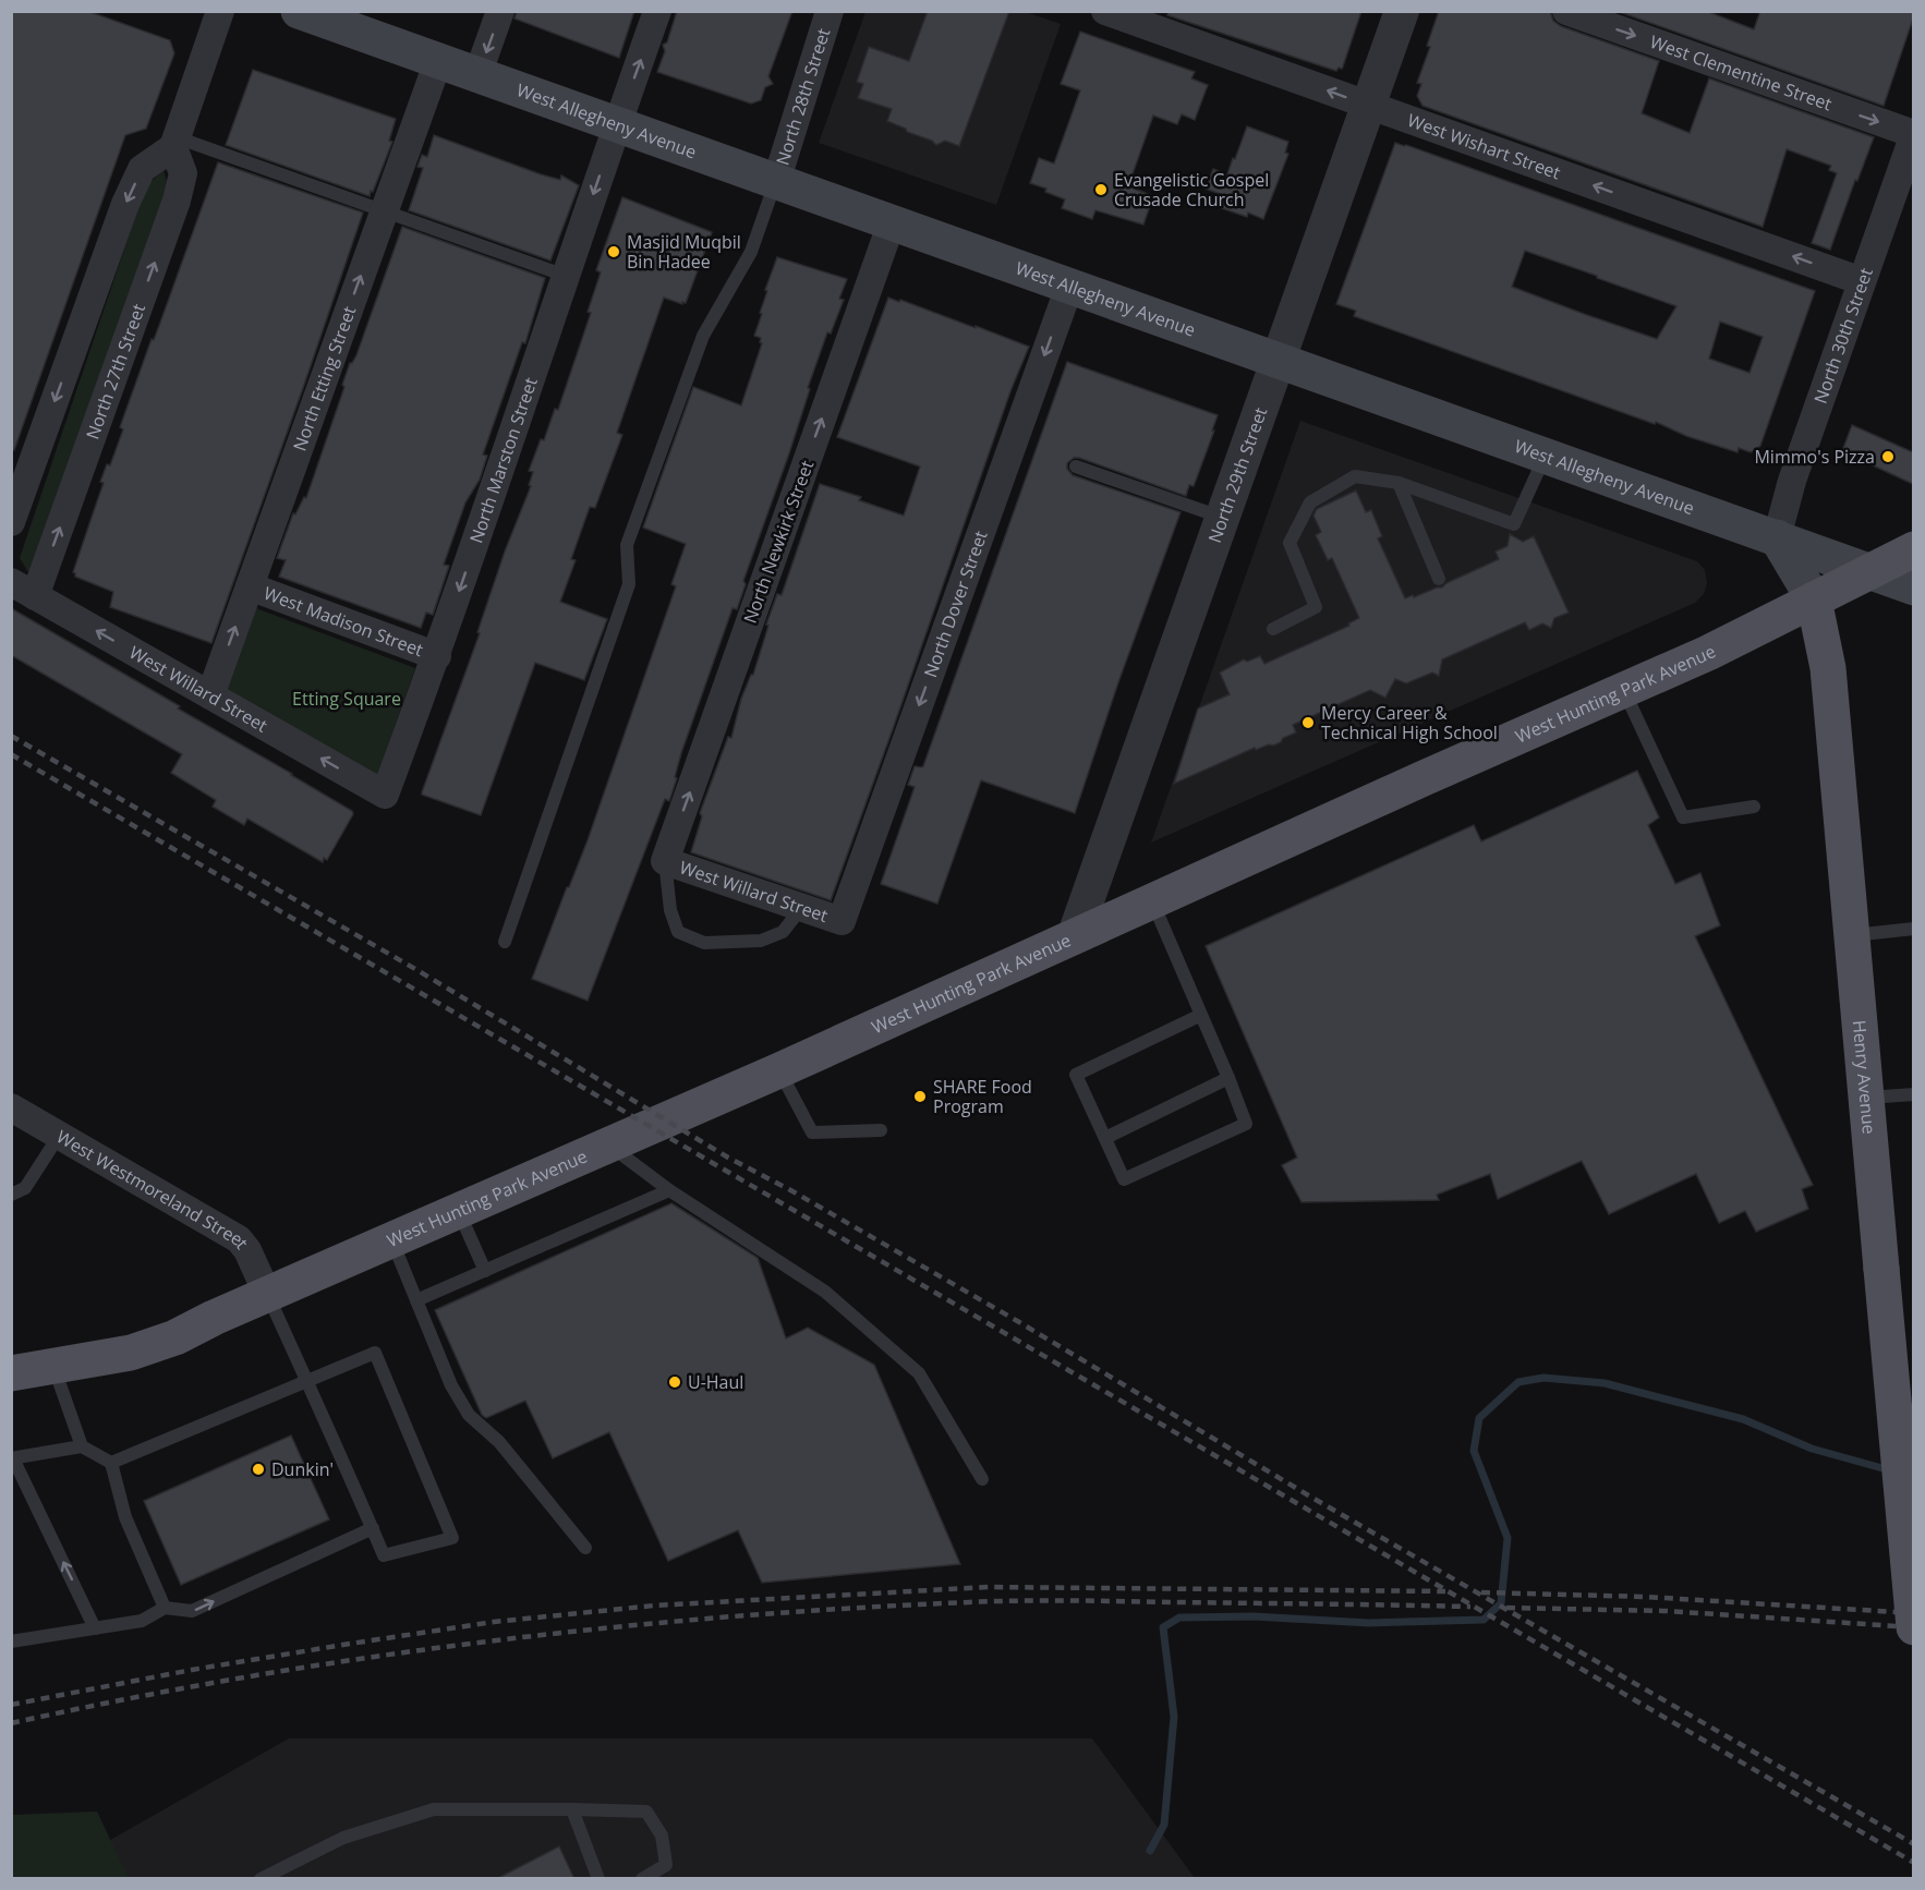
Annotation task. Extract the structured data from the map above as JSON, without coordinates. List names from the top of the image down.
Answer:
{
  "streets": {
    "main road": ["West Allegheny Avenue", "West Hunting Park Avenue", "Henry Avenue"],
    "street": [
      "West Clementine Street",
      "North 28th Street",
      "West Wishart Street",
      "North 30th Street",
      "North 27th Street",
      "North Etting Street",
      "North Marston Street",
      "North 29th Street",
      "North Newkirk Street",
      "North Dover Street",
      "West Madison Street",
      "West Willard Street",
      "West Westmoreland Street"
    ]
  },
  "crossings": [
    ["West Clementine Street", "North 30th Street"],
    ["North 28th Street", "West Allegheny Avenue"],
    ["West Allegheny Avenue", "North 30th Street"],
    ["West Allegheny Avenue", "North Etting Street"],
    ["West Allegheny Avenue", "North Marston Street"],
    ["West Allegheny Avenue", "North 29th Street"],
    ["West Allegheny Avenue", "North Newkirk Street"],
    ["West Allegheny Avenue", "North Dover Street"],
    ["West Allegheny Avenue", "West Hunting Park Avenue"],
    ["West Allegheny Avenue", "Henry Avenue"],
    ["West Wishart Street", "North 30th Street"],
    ["West Wishart Street", "North 29th Street"],
    ["North 30th Street", "Henry Avenue"],
    ["North 27th Street", "West Willard Street"],
    ["North Etting Street", "West Madison Street"],
    ["North Etting Street", "West Willard Street"],
    ["North Marston Street", "West Madison Street"],
    ["North Marston Street", "West Willard Street"],
    ["North 29th Street", "West Hunting Park Avenue"],
    ["North Newkirk Street", "West Willard Street"],
    ["North Dover Street", "West Willard Street"],
    ["West Hunting Park Avenue", "Henry Avenue"],
    ["West Hunting Park Avenue", "West Westmoreland Street"]
  ],
  "one_way": [
    "West Clementine Street",
    "West Wishart Street",
    "North Newkirk Street",
    "North Dover Street",
    "West Willard Street"
  ],
  "parks": ["Etting Square"],
  "places": [
    "Evangelistic Gospel Crusade Church",
    "Masjid Muqbil Bin Hadee",
    "Mimmo's Pizza",
    "Mercy Career & Technical High School",
    "SHARE Food Program",
    "U-Haul",
    "Dunkin'"
  ]
}
